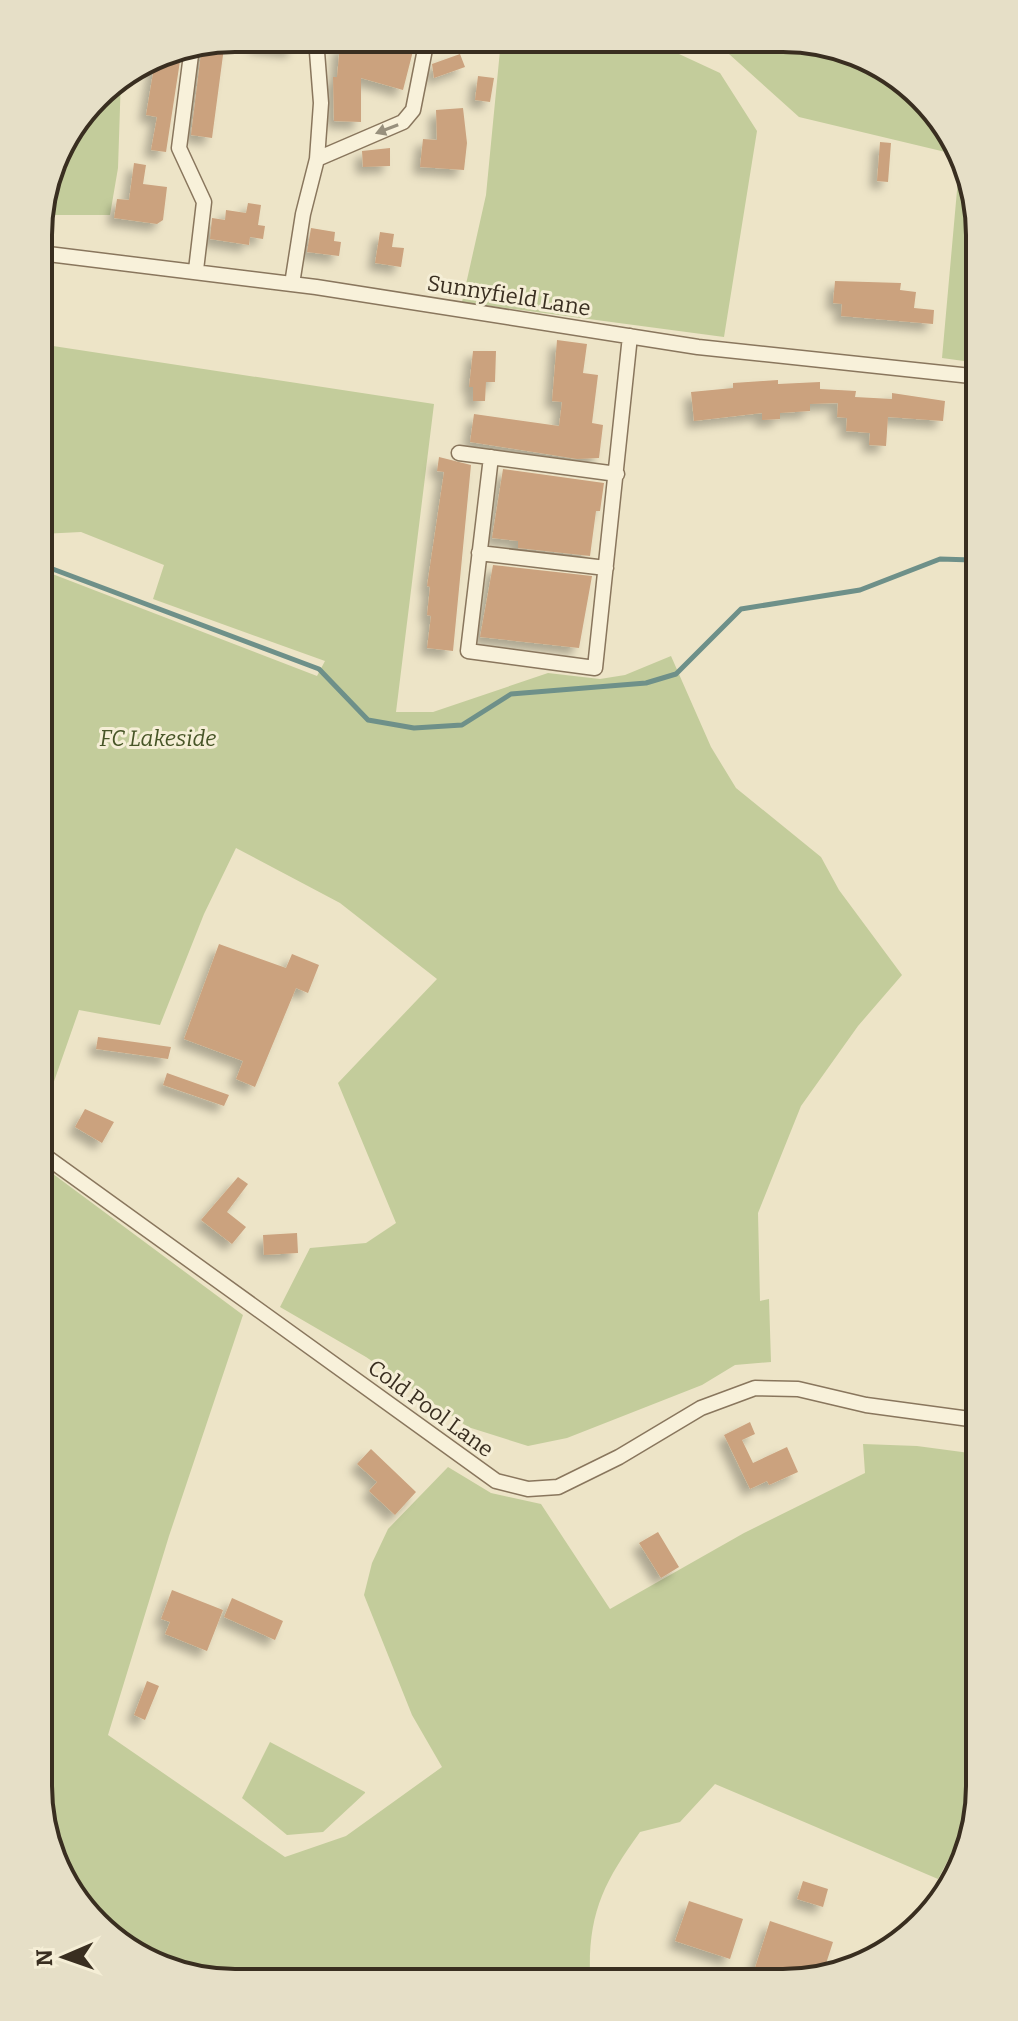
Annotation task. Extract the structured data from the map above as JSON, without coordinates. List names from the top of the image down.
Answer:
{
  "streets": {
    "street": ["Sunnyfield Lane", "Cold Pool Lane"]
  },
  "parks": ["FC Lakeside"],
  "north": "left"
}
